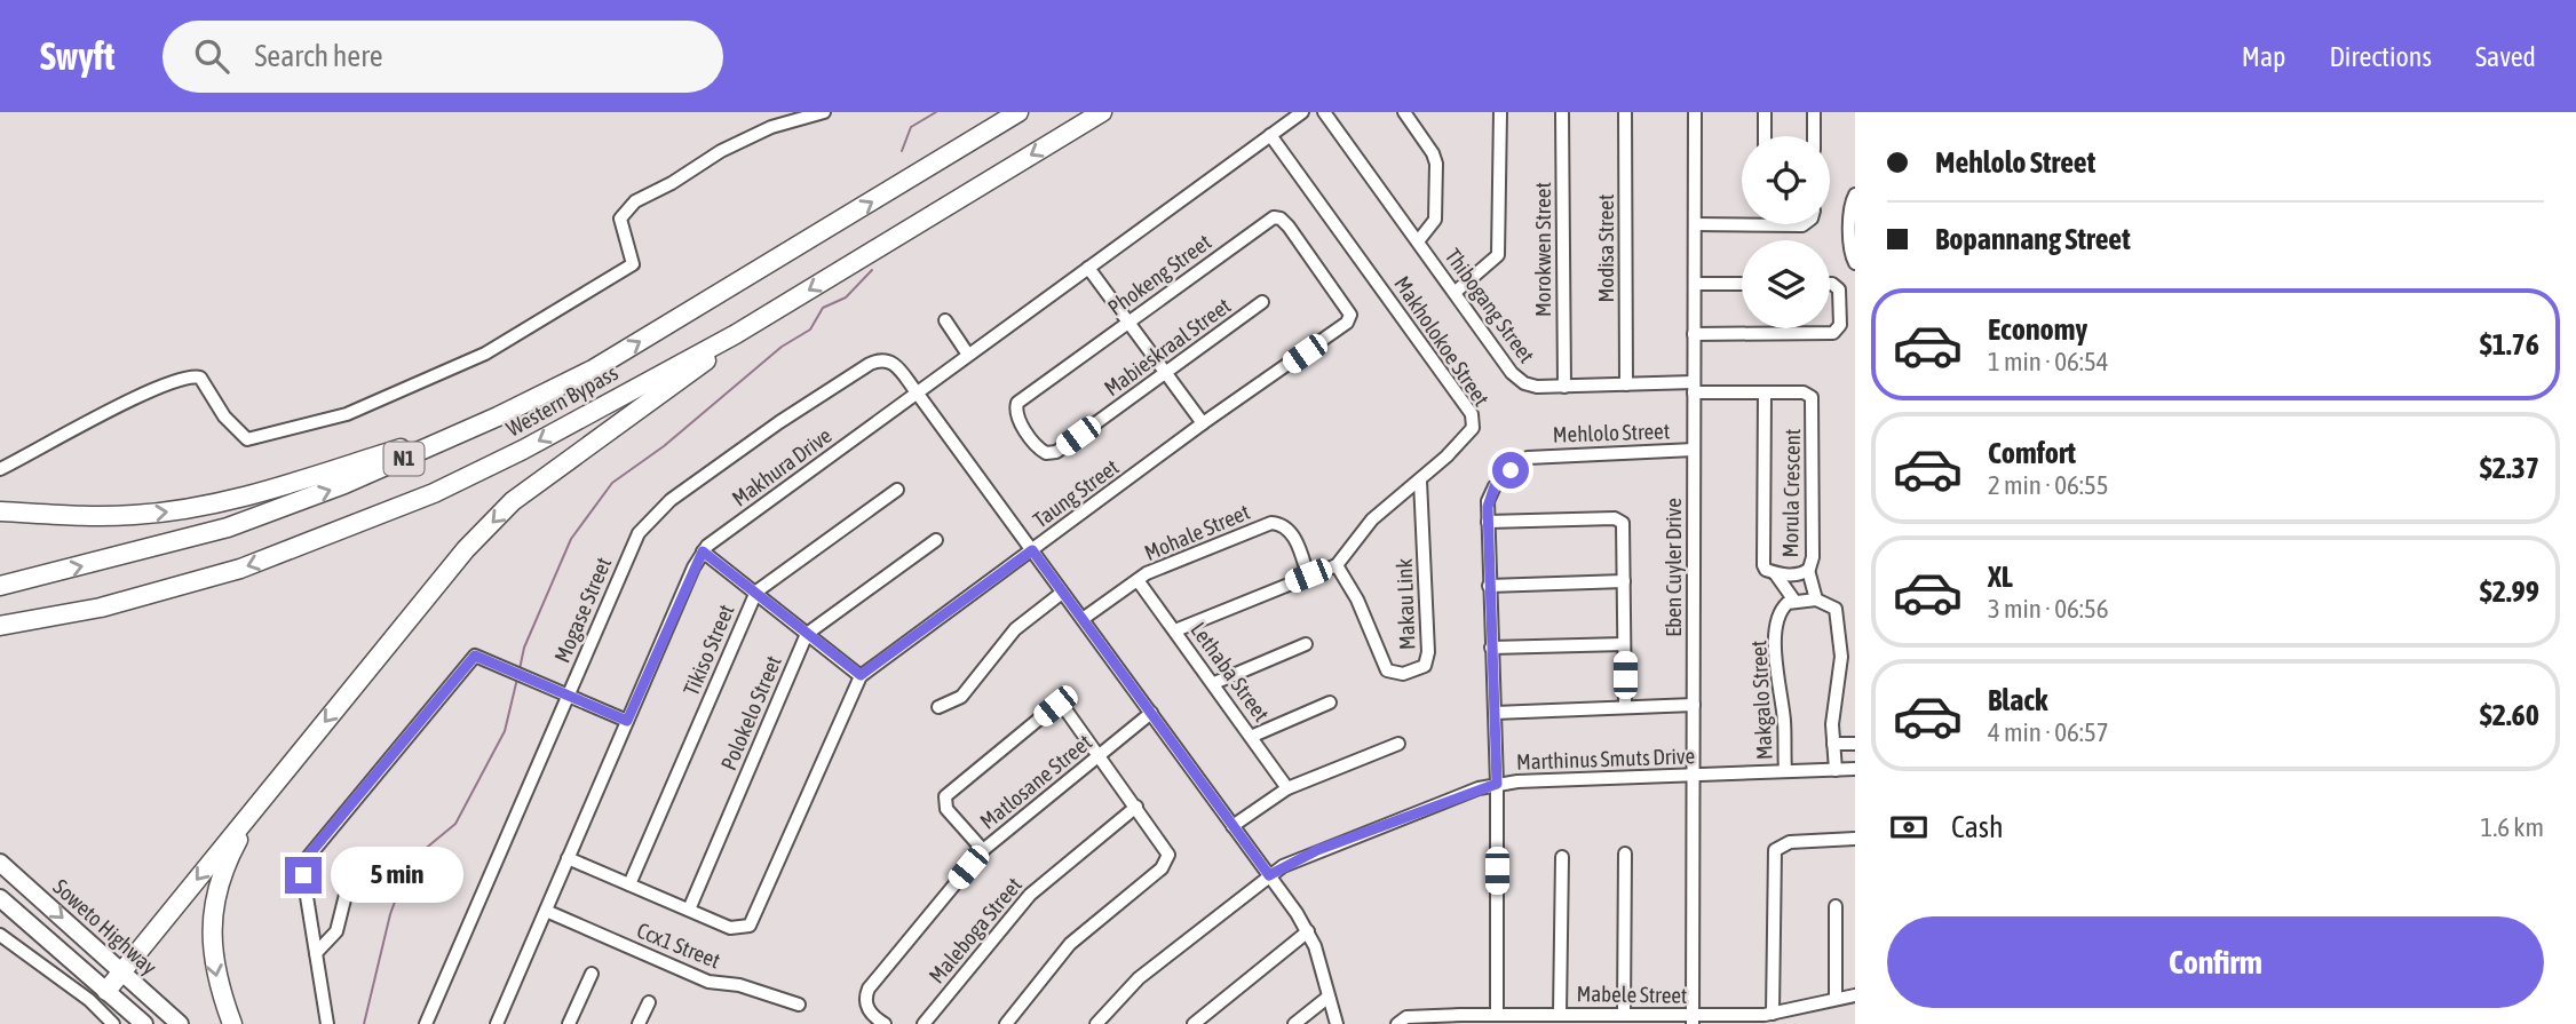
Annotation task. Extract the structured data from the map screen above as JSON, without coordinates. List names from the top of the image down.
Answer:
{
  "streets": {
    "highway": ["Western Bypass", "N1"],
    "main road": ["Soweto Highway"],
    "street": [
      "Modisa Street",
      "Morokwen Street",
      "Phokeng Street",
      "Thibogang Street",
      "Makholokoe Street",
      "Mabieskraal Street",
      "Mehlolo Street",
      "Makhura Drive",
      "Taung Street",
      "Morula Crescent",
      "Mohale Street",
      "Eben Cuyler Drive",
      "Makau Link",
      "Mogase Street",
      "Tikiso Street",
      "Lethaba Street",
      "Makgalo Street",
      "Polokelo Street",
      "Marthinus Smuts Drive",
      "Matlosane Street",
      "Maleboga Street",
      "Ccx1 Street",
      "Mabele Street"
    ]
  },
  "crossings": [
    ["Modisa Street", "Thibogang Street"],
    ["Morokwen Street", "Thibogang Street"],
    ["Phokeng Street", "Mabieskraal Street"],
    ["Phokeng Street", "Taung Street"],
    ["Thibogang Street", "Morula Crescent"],
    ["Thibogang Street", "Eben Cuyler Drive"],
    ["Makholokoe Street", "Makhura Drive"],
    ["Makholokoe Street", "Makau Link"],
    ["Mehlolo Street", "Eben Cuyler Drive"],
    ["Mehlolo Street", "Marthinus Smuts Drive"],
    ["Mehlolo Street", "Mabele Street"],
    ["Makhura Drive", "Mogase Street"],
    ["Makhura Drive", "Ccx1 Street"],
    ["Taung Street", "Mogase Street"],
    ["Mohale Street", "Mogase Street"],
    ["Mohale Street", "Lethaba Street"],
    ["Eben Cuyler Drive", "Marthinus Smuts Drive"],
    ["Eben Cuyler Drive", "Mabele Street"],
    ["Mogase Street", "Marthinus Smuts Drive"],
    ["Mogase Street", "Matlosane Street"],
    ["Makgalo Street", "Marthinus Smuts Drive"]
  ],
  "page": {
    "header": "Swyft",
    "search": "Search here",
    "nav": ["Map", "Directions", "Saved"],
    "banner": ["Mehlolo Street", "Bopannang Street"],
    "list": [
      {
        "name": "Economy",
        "note": "1 min · 06:54",
        "value": "$1.76"
      },
      {
        "name": "Comfort",
        "note": "2 min · 06:55",
        "value": "$2.37"
      },
      {
        "name": "XL",
        "note": "3 min · 06:56",
        "value": "$2.99"
      },
      {
        "name": "Black",
        "note": "4 min · 06:57",
        "value": "$2.60"
      }
    ],
    "pay": ["Cash", "1.6 km"],
    "bubble": "5 min",
    "buttons": "Confirm"
  }
}
